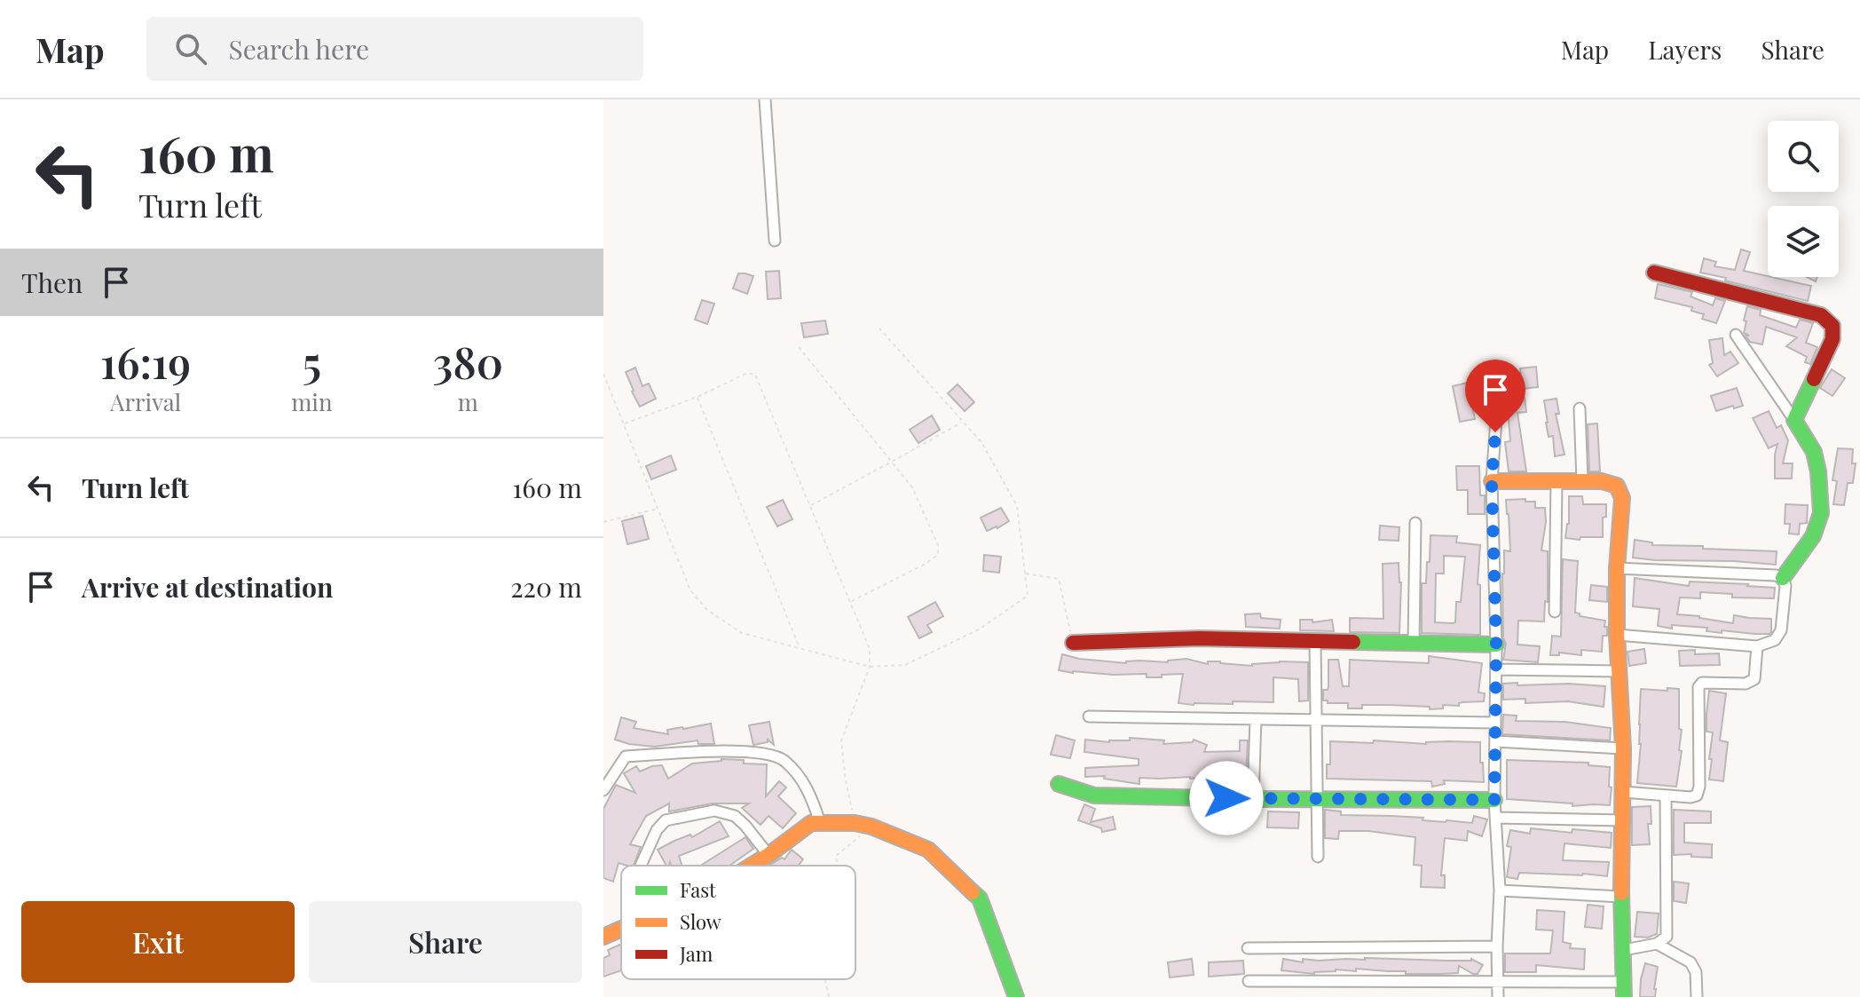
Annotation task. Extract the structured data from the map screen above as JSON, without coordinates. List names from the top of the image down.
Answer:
{
  "legend": ["Fast", "Slow", "Jam"],
  "page": {
    "header": "Map",
    "search": "Search here",
    "nav": ["Map", "Layers", "Share"],
    "turn": ["160 m", "Turn left"],
    "then": "Then",
    "eta": [
      "16:19",
      "Arrival",
      "5",
      "min",
      "380",
      "m"
    ],
    "list": [
      {
        "name": "Turn left",
        "value": "160 m"
      },
      {
        "name": "Arrive at destination",
        "value": "220 m"
      }
    ],
    "buttons": ["Exit", "Share"]
  }
}
